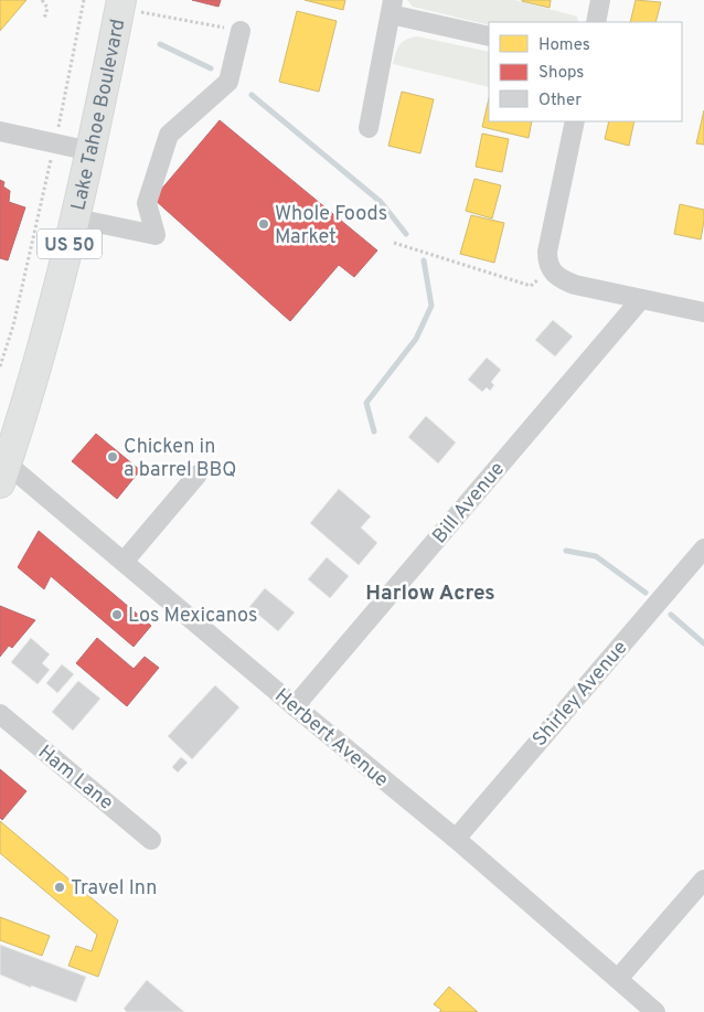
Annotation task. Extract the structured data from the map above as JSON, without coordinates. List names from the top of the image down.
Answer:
{
  "streets": {
    "highway": ["Lake Tahoe Boulevard", "US 50"],
    "street": [
      "Bill Avenue",
      "Shirley Avenue",
      "Herbert Avenue",
      "Ham Lane"
    ]
  },
  "crossings": [
    ["Lake Tahoe Boulevard", "Herbert Avenue"],
    ["Bill Avenue", "Herbert Avenue"],
    ["Shirley Avenue", "Herbert Avenue"]
  ],
  "districts": ["Harlow Acres"],
  "places": [
    "Whole Foods Market",
    "Chicken in a barrel BBQ",
    "Los Mexicanos",
    "Travel Inn"
  ],
  "legend": ["Homes", "Shops", "Other"]
}
